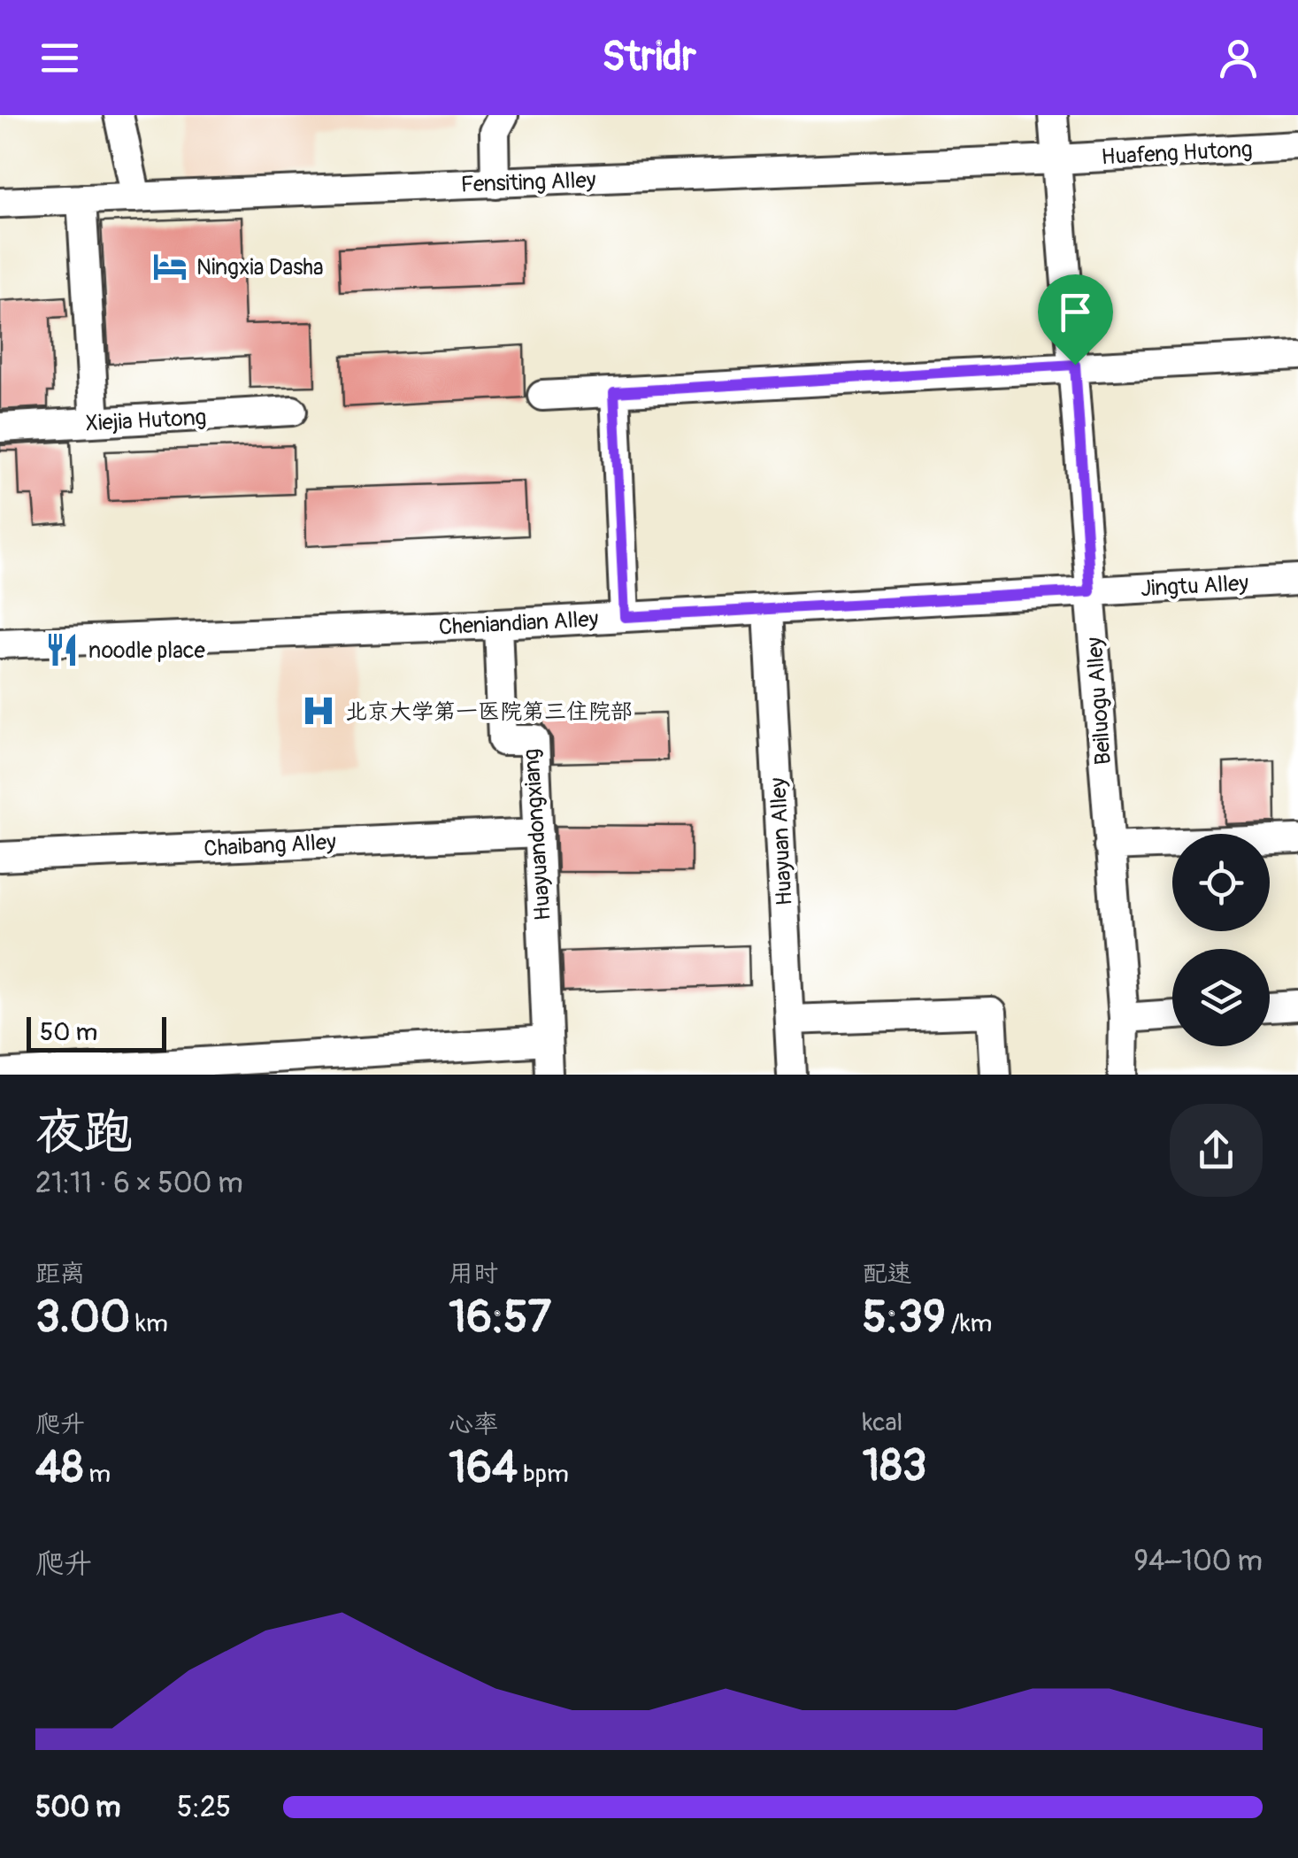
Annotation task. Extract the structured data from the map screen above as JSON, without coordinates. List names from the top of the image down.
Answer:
{
  "streets": {
    "street": [
      "Huafeng Hutong",
      "Fensiting Alley",
      "Xiejia Hutong",
      "Jingtu Alley",
      "Cheniandian Alley",
      "Beiluogu Alley",
      "Huayuandongxiang",
      "Huayuan Alley",
      "Chaibang Alley"
    ]
  },
  "crossings": [
    ["Huafeng Hutong", "Fensiting Alley"],
    ["Huafeng Hutong", "Beiluogu Alley"],
    ["Fensiting Alley", "Beiluogu Alley"],
    ["Jingtu Alley", "Cheniandian Alley"],
    ["Jingtu Alley", "Beiluogu Alley"],
    ["Cheniandian Alley", "Beiluogu Alley"],
    ["Cheniandian Alley", "Huayuandongxiang"],
    ["Cheniandian Alley", "Huayuan Alley"],
    ["Huayuandongxiang", "Chaibang Alley"]
  ],
  "places": {
    "hotel": ["Ningxia Dasha"],
    "restaurant": ["noodle place"],
    "hospital": ["北京大学第一医院第三住院部"]
  },
  "scale_bar": "50 m",
  "page": {
    "header": "Stridr",
    "scale": "50 m",
    "heading": ["夜跑", "21:11 · 6 × 500 m"],
    "stats": [
      ["距离", "3.00 km"],
      ["用时", "16:57"],
      ["配速", "5:39 /km"],
      ["爬升", "48 m"],
      ["心率", "164 bpm"],
      ["kcal", "183"]
    ],
    "chart": ["爬升", "94–100 m"],
    "list": [
      {
        "name": "500 m",
        "note": "5:25"
      }
    ]
  }
}
